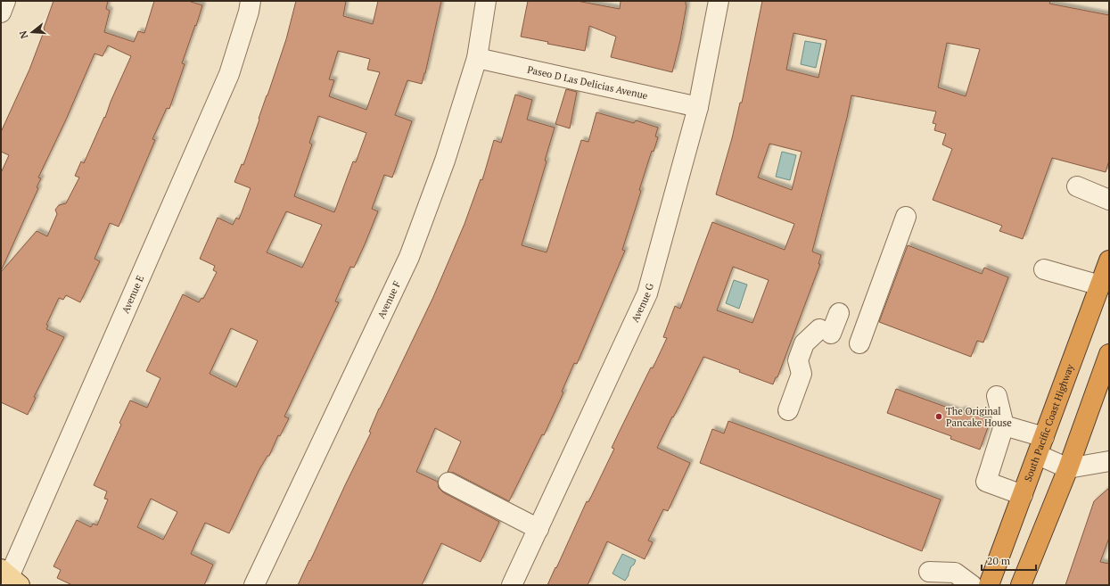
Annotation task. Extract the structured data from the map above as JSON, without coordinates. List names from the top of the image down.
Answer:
{
  "streets": {
    "highway": ["South Pacific Coast Highway"],
    "street": [
      "Paseo D Las Delicias Avenue",
      "Avenue E",
      "Avenue F",
      "Avenue G"
    ]
  },
  "crossings": [
    ["Paseo D Las Delicias Avenue", "Avenue F"],
    ["Paseo D Las Delicias Avenue", "Avenue G"]
  ],
  "places": ["The Original Pancake House"],
  "scale_bar": "20 m",
  "north": "left"
}
